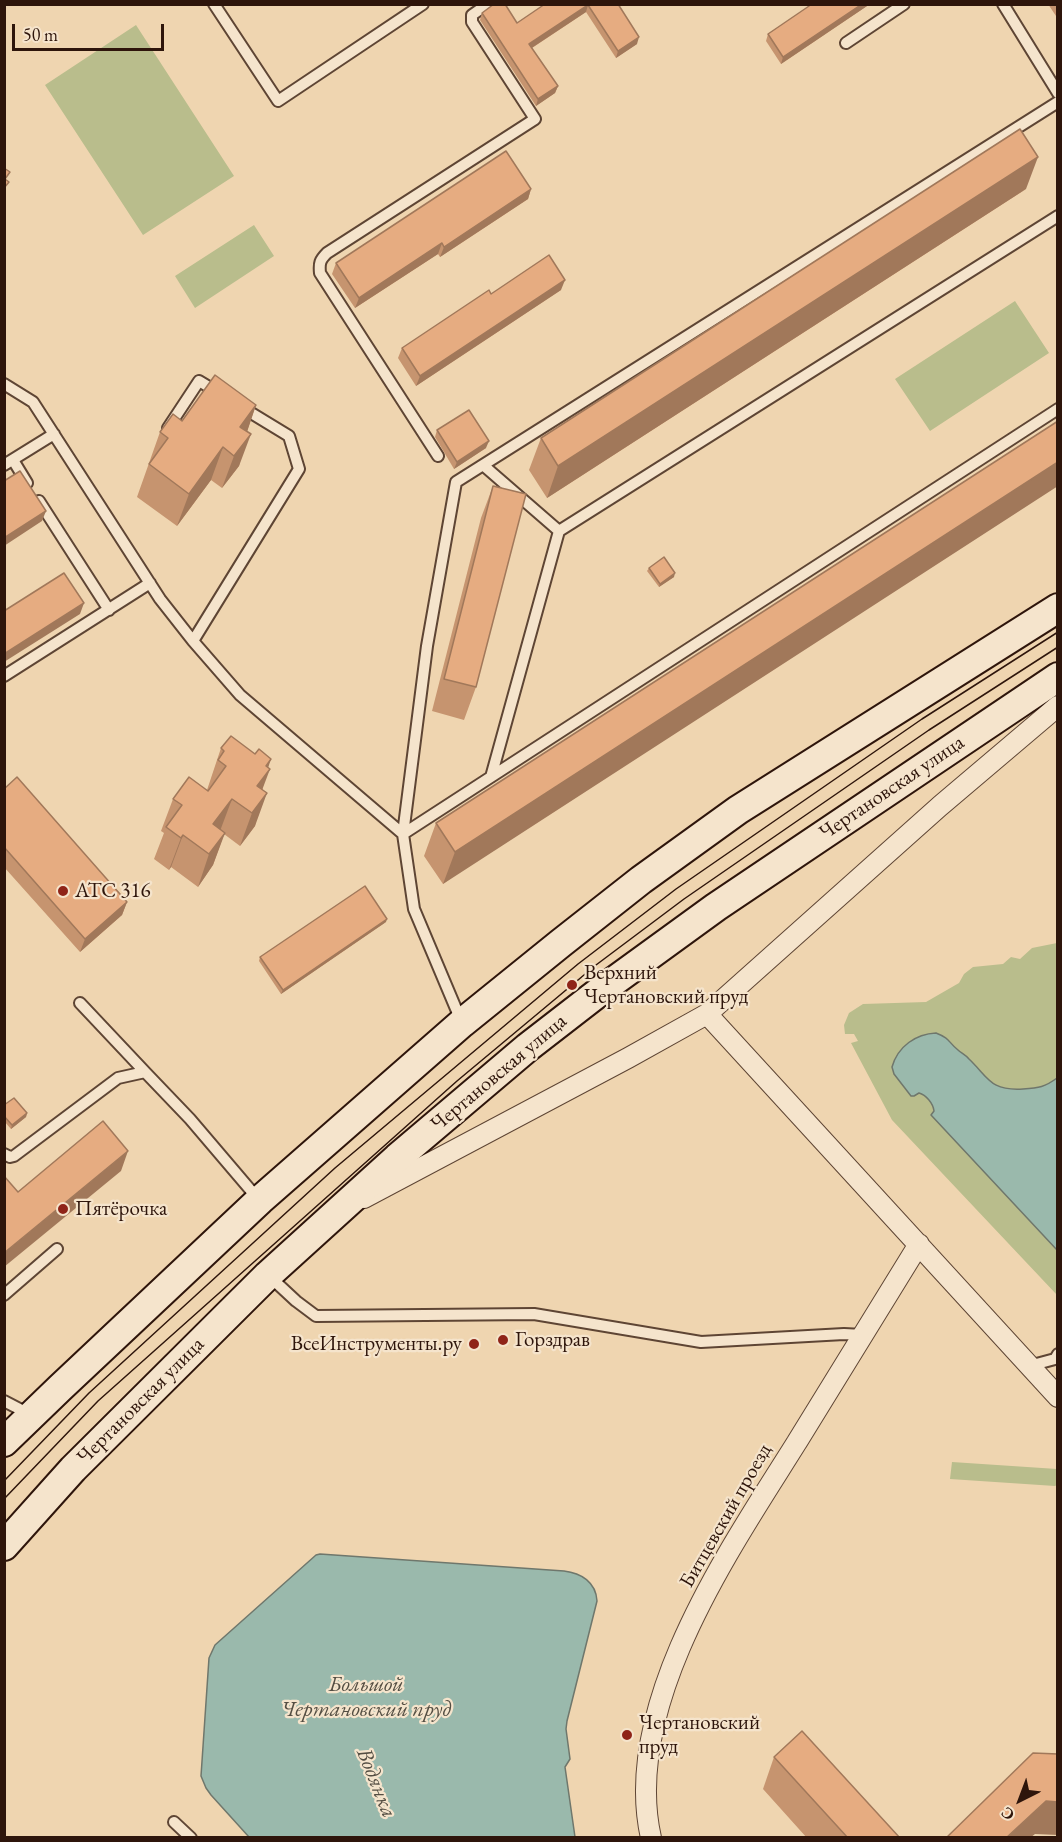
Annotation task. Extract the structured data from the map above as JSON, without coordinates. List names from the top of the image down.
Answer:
{
  "streets": {
    "main road": ["Чертановская улица"],
    "street": ["Битцевский проезд"]
  },
  "water": ["Большой Чертановский пруд", "Водянка"],
  "places": [
    "АТС 316",
    "Верхний Чертановский пруд",
    "Пятёрочка",
    "Горздрав",
    "ВсеИнструменты.ру",
    "Чертановский пруд"
  ],
  "scale_bar": "50 m",
  "north": "bottom left"
}
